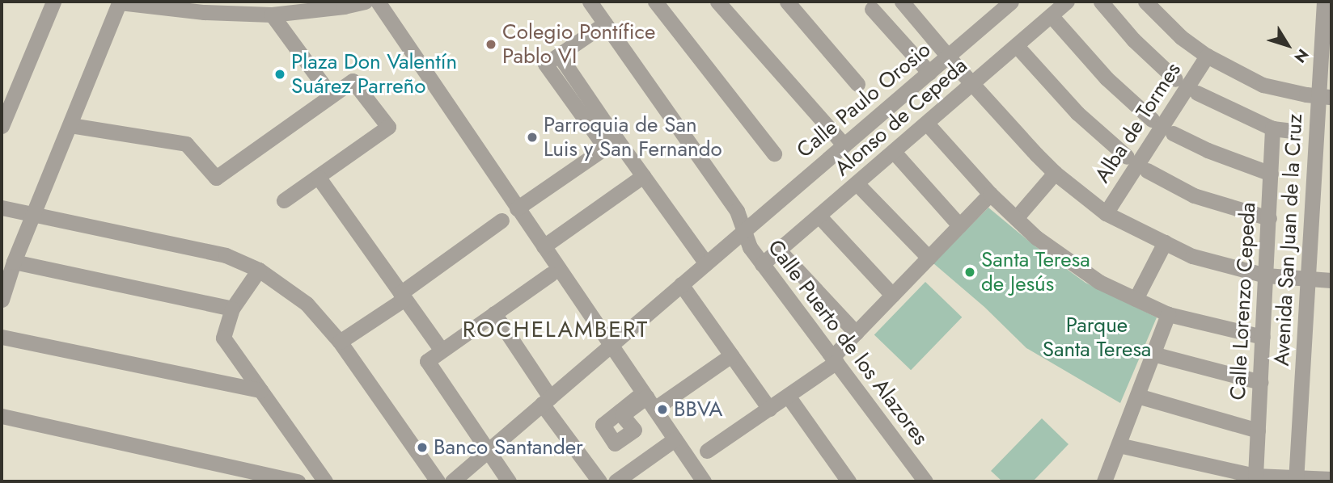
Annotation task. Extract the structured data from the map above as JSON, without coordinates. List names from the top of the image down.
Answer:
{
  "streets": {
    "street": [
      "Calle Paulo Orosio",
      "Alonso de Cepeda",
      "Alba de Tormes",
      "Avenida San Juan de la Cruz",
      "Calle Lorenzo Cepeda",
      "Calle Puerto de los Alazores"
    ]
  },
  "crossings": [
    ["Calle Paulo Orosio", "Calle Puerto de los Alazores"],
    ["Alonso de Cepeda", "Calle Puerto de los Alazores"]
  ],
  "districts": ["ROCHELAMBERT"],
  "parks": ["Parque Santa Teresa"],
  "places": [
    "Colegio Pontífice Pablo VI",
    "Plaza Don Valentín Suárez Parreño",
    "Parroquia de San Luis y San Fernando",
    "Santa Teresa de Jesús",
    "BBVA",
    "Banco Santander"
  ],
  "north": "bottom right"
}
